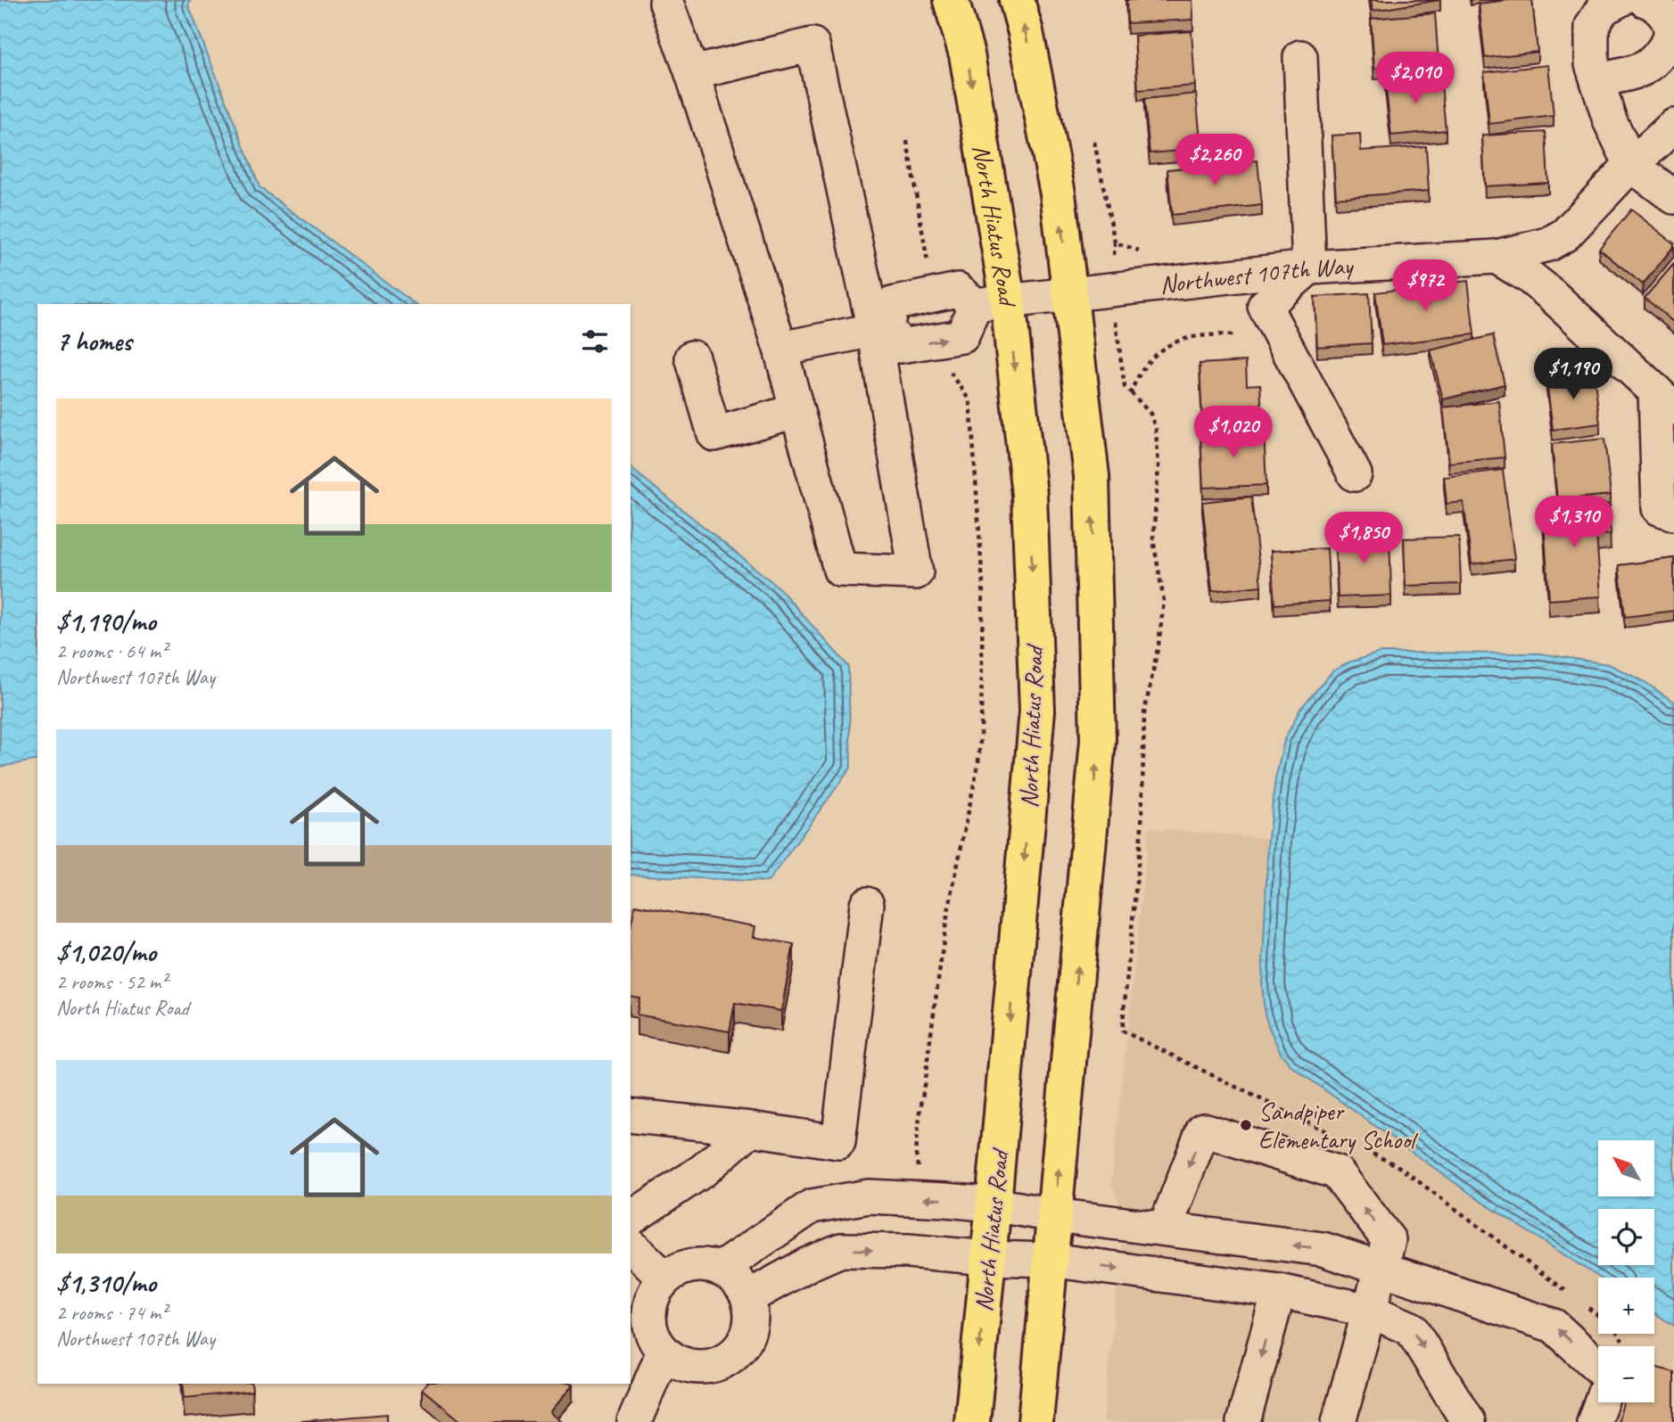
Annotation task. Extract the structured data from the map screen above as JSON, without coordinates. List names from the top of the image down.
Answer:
{
  "streets": {
    "main road": ["North Hiatus Road"],
    "street": ["Northwest 107th Way"]
  },
  "crossings": [
    ["North Hiatus Road", "Northwest 107th Way"]
  ],
  "places": ["Sandpiper Elementary School"],
  "north": "top left",
  "page": {
    "price": [
      "$2,010",
      "$2,260",
      "$972",
      "$1,190",
      "$1,020",
      "$1,310",
      "$1,850"
    ],
    "heading": "7 homes",
    "list": [
      {
        "name": "$1,190/mo",
        "note": "2 rooms · 64 m² · Northwest 107th Way"
      },
      {
        "name": "$1,020/mo",
        "note": "2 rooms · 52 m² · North Hiatus Road"
      },
      {
        "name": "$1,310/mo",
        "note": "2 rooms · 74 m² · Northwest 107th Way"
      }
    ],
    "map_buttons": ["+", "−"]
  }
}
